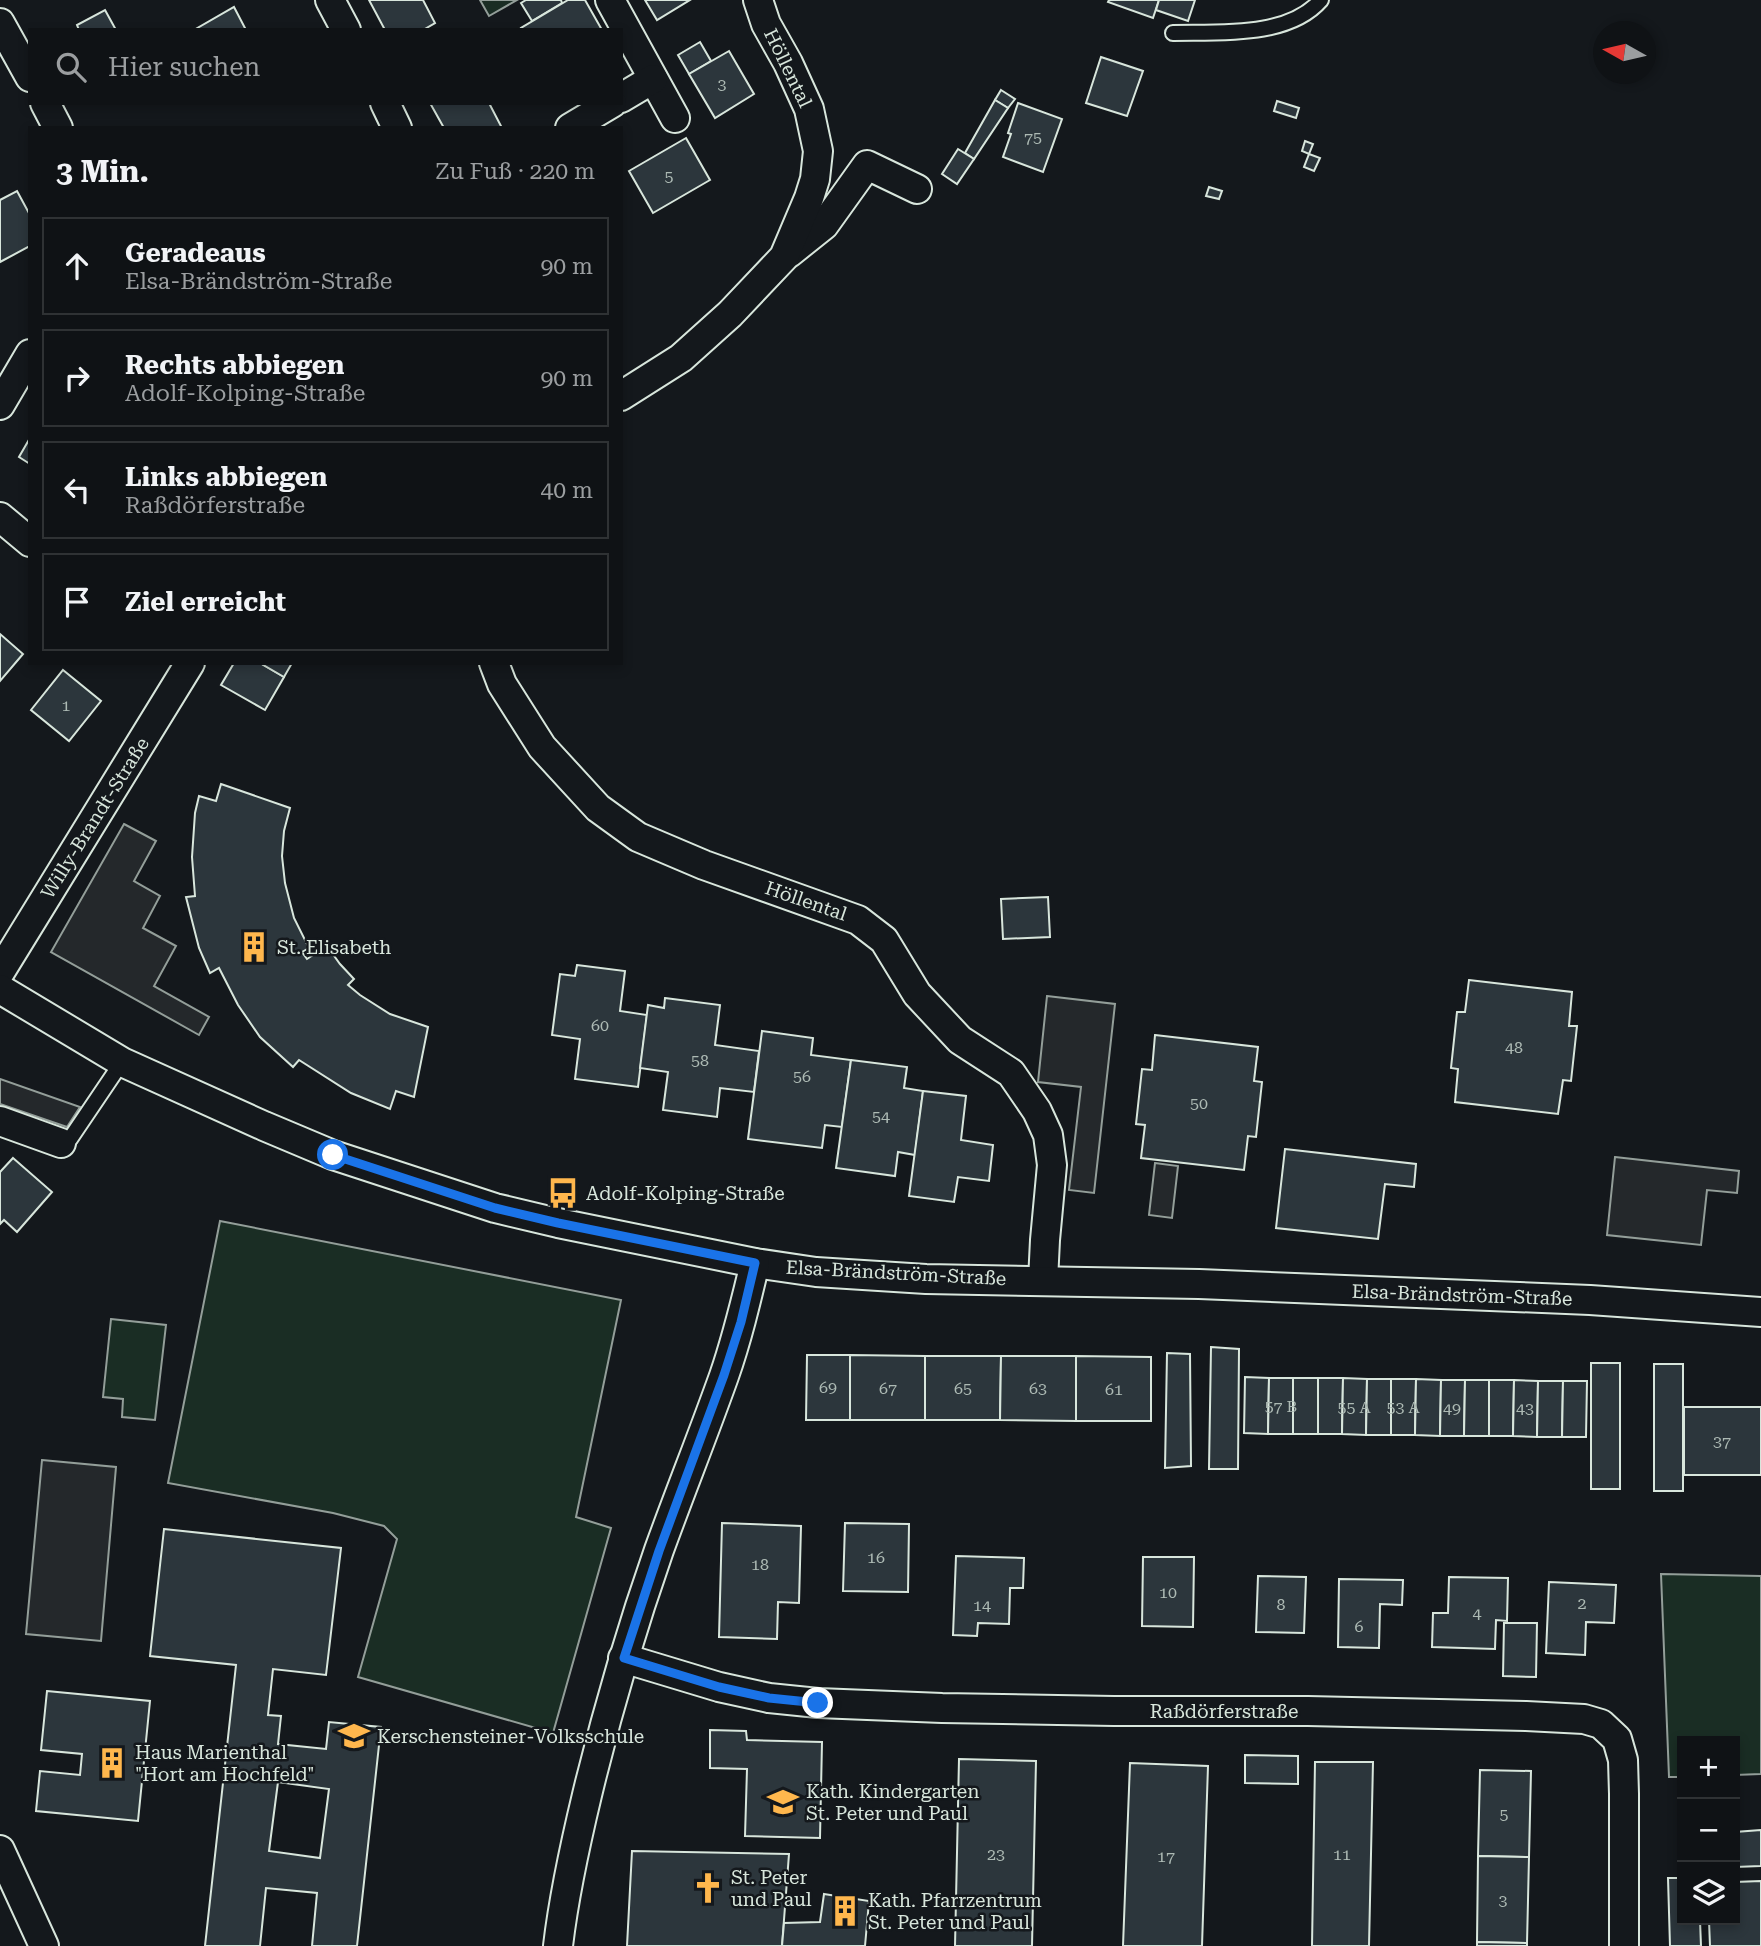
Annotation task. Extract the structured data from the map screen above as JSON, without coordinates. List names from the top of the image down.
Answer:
{
  "streets": {
    "street": [
      "Höllental",
      "Willy-Brandt-Straße",
      "Elsa-Brändström-Straße",
      "Raßdörferstraße"
    ]
  },
  "crossings": [
    ["Höllental", "Elsa-Brändström-Straße"]
  ],
  "places": {
    "building": ["St. Elisabeth", "Haus Marienthal \"Hort am Hochfeld\"", "Kath. Pfarrzentrum St. Peter und Paul"],
    "bus stop": ["Adolf-Kolping-Straße"],
    "school or university": ["Kerschensteiner-Volksschule", "Kath. Kindergarten St. Peter und Paul"],
    "church": ["St. Peter und Paul"]
  },
  "house_numbers": [
    "3",
    "75",
    "5",
    "1",
    "60",
    "48",
    "58",
    "56",
    "50",
    "54",
    "69",
    "67",
    "65",
    "63",
    "61",
    "57 B",
    "55 A",
    "53 A",
    "49",
    "43",
    "37",
    "16",
    "18",
    "10",
    "2",
    "8",
    "14",
    "4",
    "6",
    "5",
    "23",
    "11",
    "17",
    "3"
  ],
  "north": "left",
  "page": {
    "search": "Hier suchen",
    "heading": ["3 Min.", "Zu Fuß · 220 m"],
    "list": [
      ["Geradeaus", "Elsa-Brändström-Straße", "90 m"],
      ["Rechts abbiegen", "Adolf-Kolping-Straße", "90 m"],
      ["Links abbiegen", "Raßdörferstraße", "40 m"],
      "Ziel erreicht"
    ],
    "map_buttons": ["+", "−"]
  }
}
